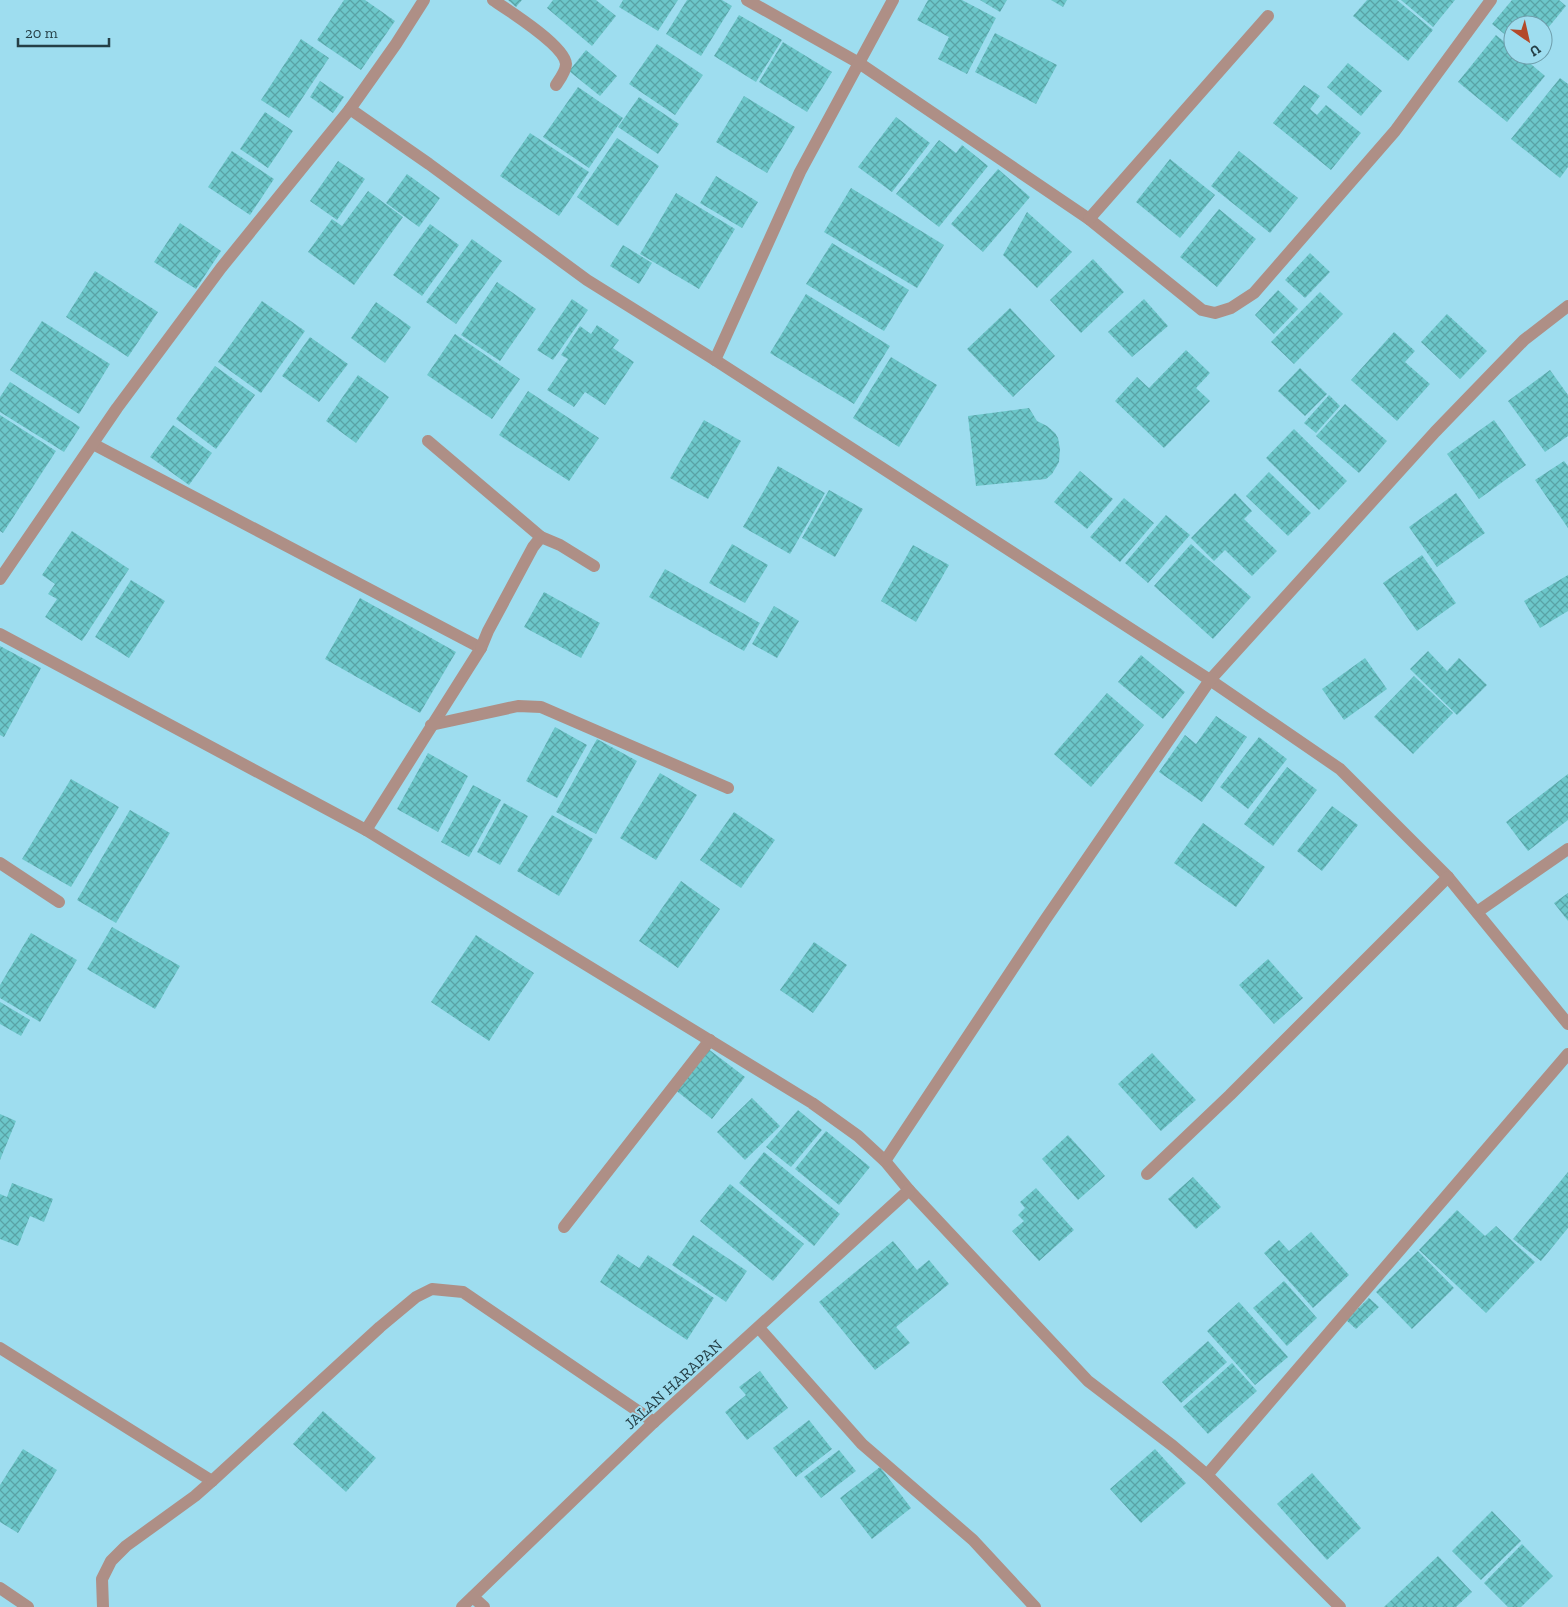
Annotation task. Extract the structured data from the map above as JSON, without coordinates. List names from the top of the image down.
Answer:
{
  "streets": {
    "street": ["JALAN HARAPAN"]
  },
  "scale_bar": "20 m",
  "north": "bottom right"
}
